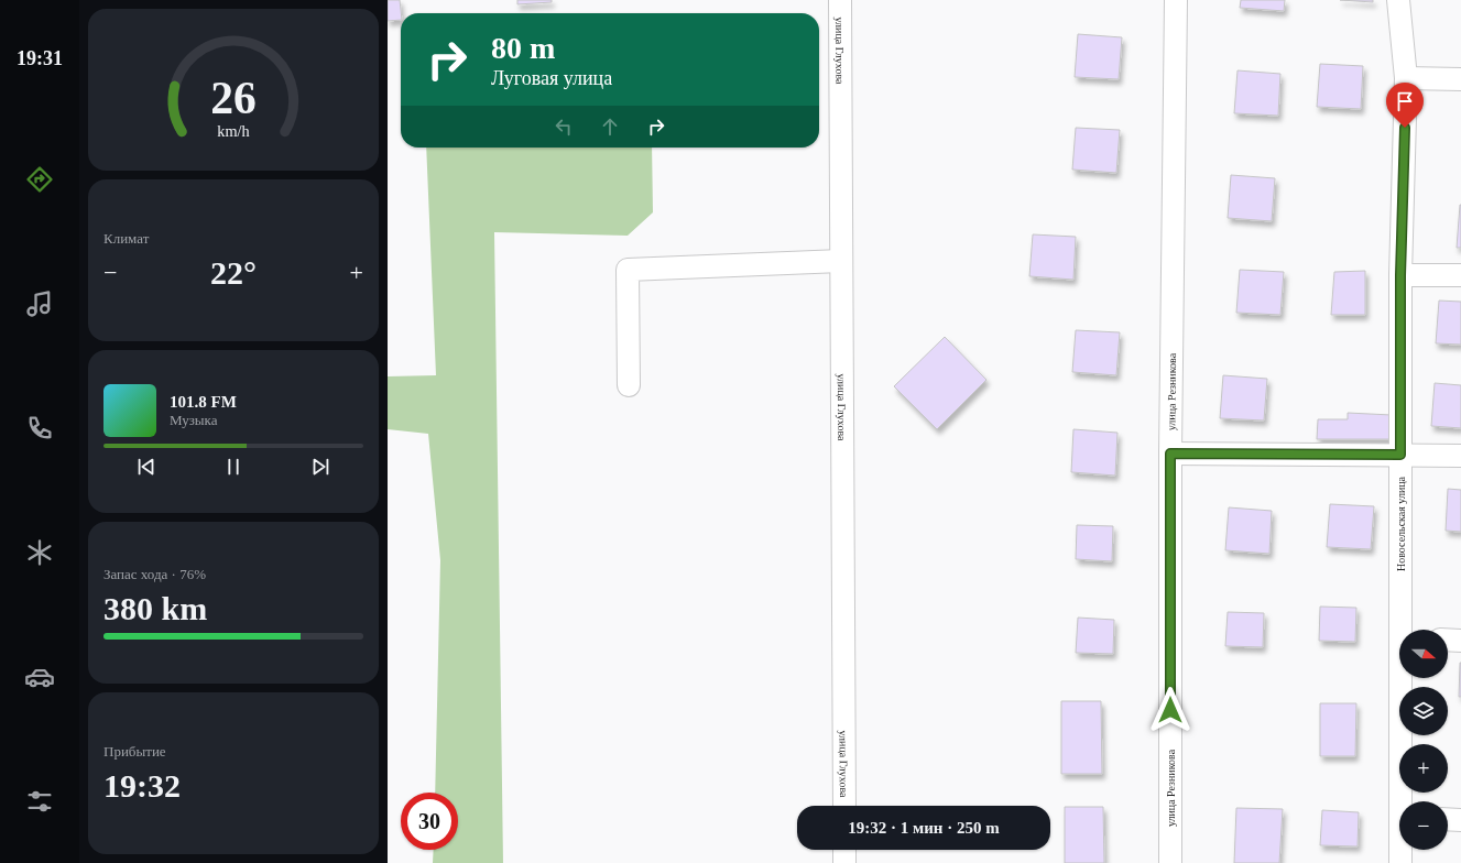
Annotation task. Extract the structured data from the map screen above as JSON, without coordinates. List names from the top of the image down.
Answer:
{
  "streets": {
    "street": ["улица Глухова", "улица Резникова", "Новосельская улица"]
  },
  "north": "right",
  "page": {
    "tabs": "19:31",
    "turn": ["80 m", "Луговая улица"],
    "tile": [
      "Климат",
      ["Запас хода · 76%", "380 km"],
      ["Прибытие", "19:32"]
    ],
    "heat": ["−", "22°", "+"],
    "song": ["101.8 FM", "Музыка"],
    "map_buttons": ["+", "−"],
    "limit": "30",
    "trip": "19:32 · 1 мин · 250 m",
    "gauge": ["26", "km/h"]
  }
}
